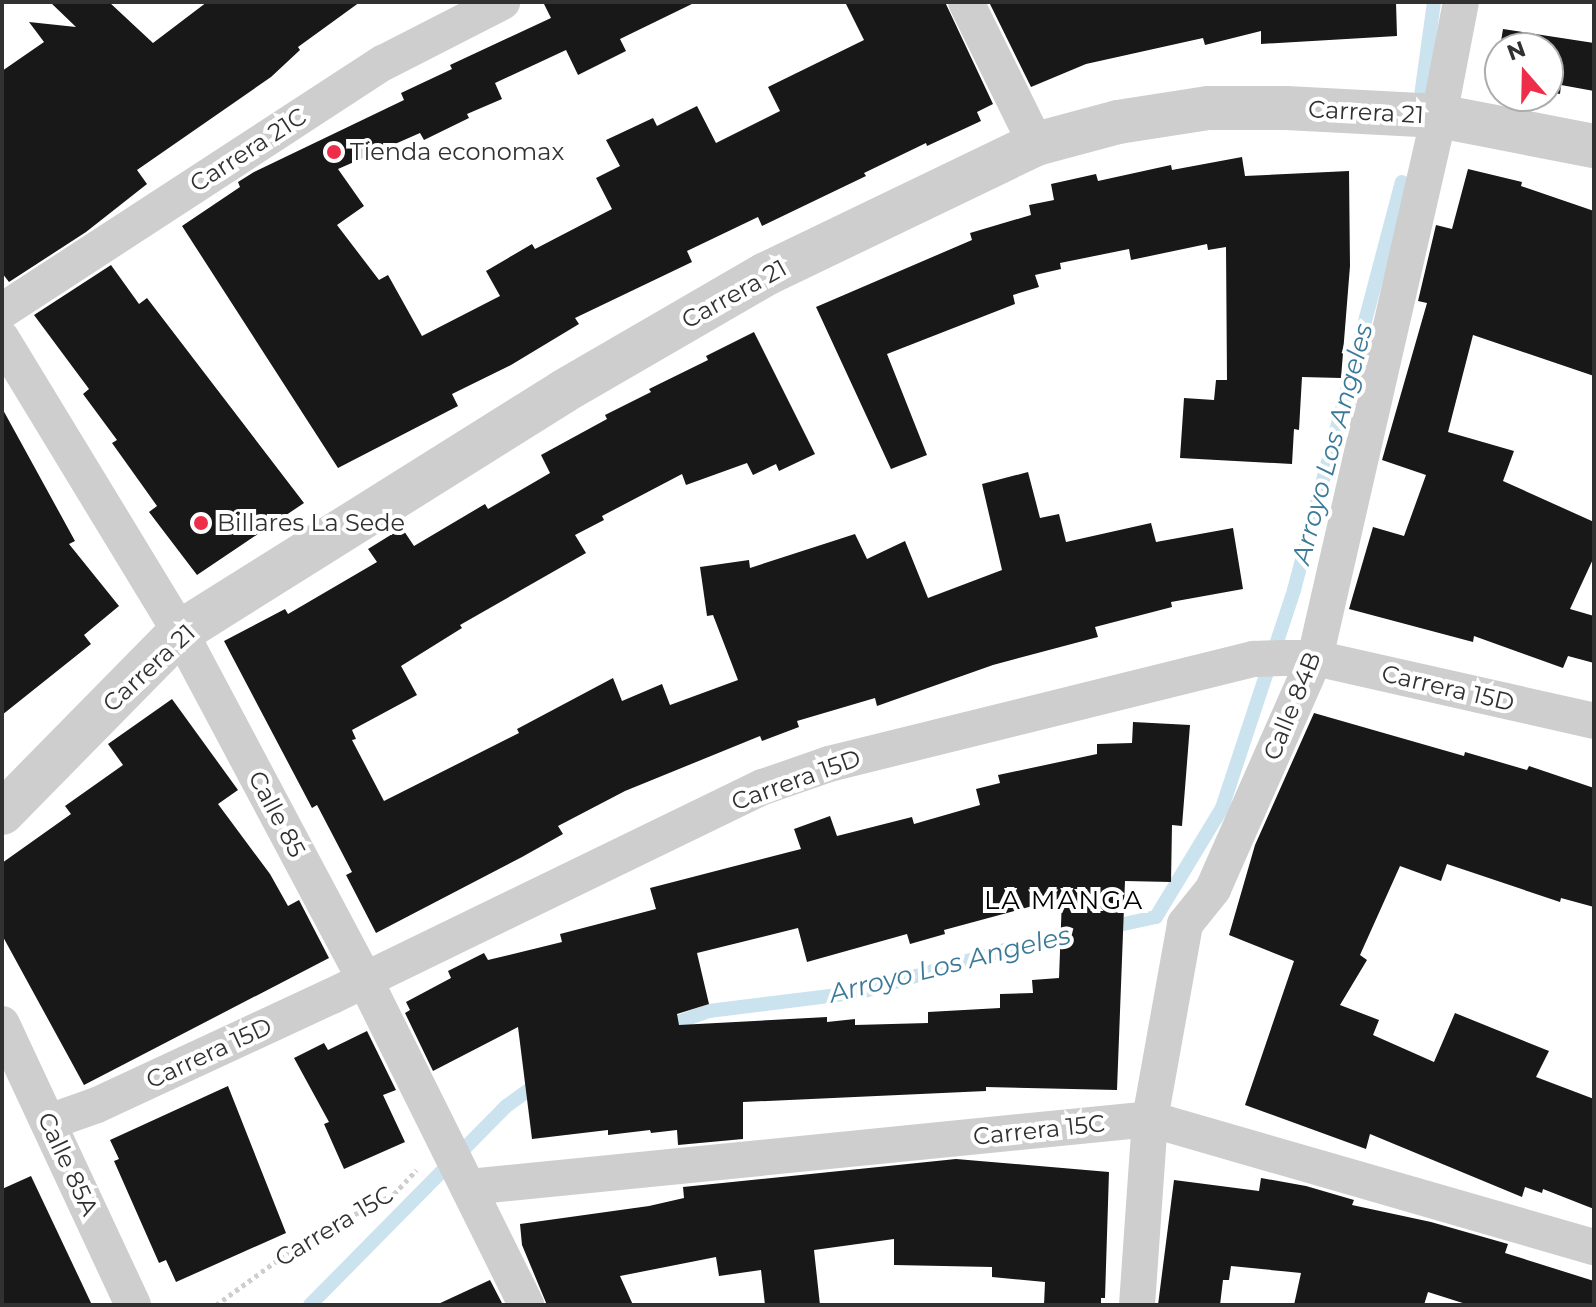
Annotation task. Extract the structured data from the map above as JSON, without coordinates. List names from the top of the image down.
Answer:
{
  "streets": {
    "street": [
      "Carrera 21",
      "Carrera 21C",
      "Carrera 15D",
      "Calle 84B",
      "Calle 85",
      "Carrera 15C",
      "Calle 85A"
    ]
  },
  "crossings": [
    ["Carrera 21", "Calle 84B"],
    ["Carrera 21", "Calle 85"],
    ["Carrera 15D", "Calle 84B"],
    ["Carrera 15D", "Calle 85"],
    ["Carrera 15D", "Calle 85A"],
    ["Calle 84B", "Carrera 15C"],
    ["Calle 85", "Carrera 15C"]
  ],
  "districts": ["LA MANGA"],
  "water": ["Arroyo Los Angeles"],
  "places": ["Tienda economax", "Billares La Sede"],
  "north": "top"
}
